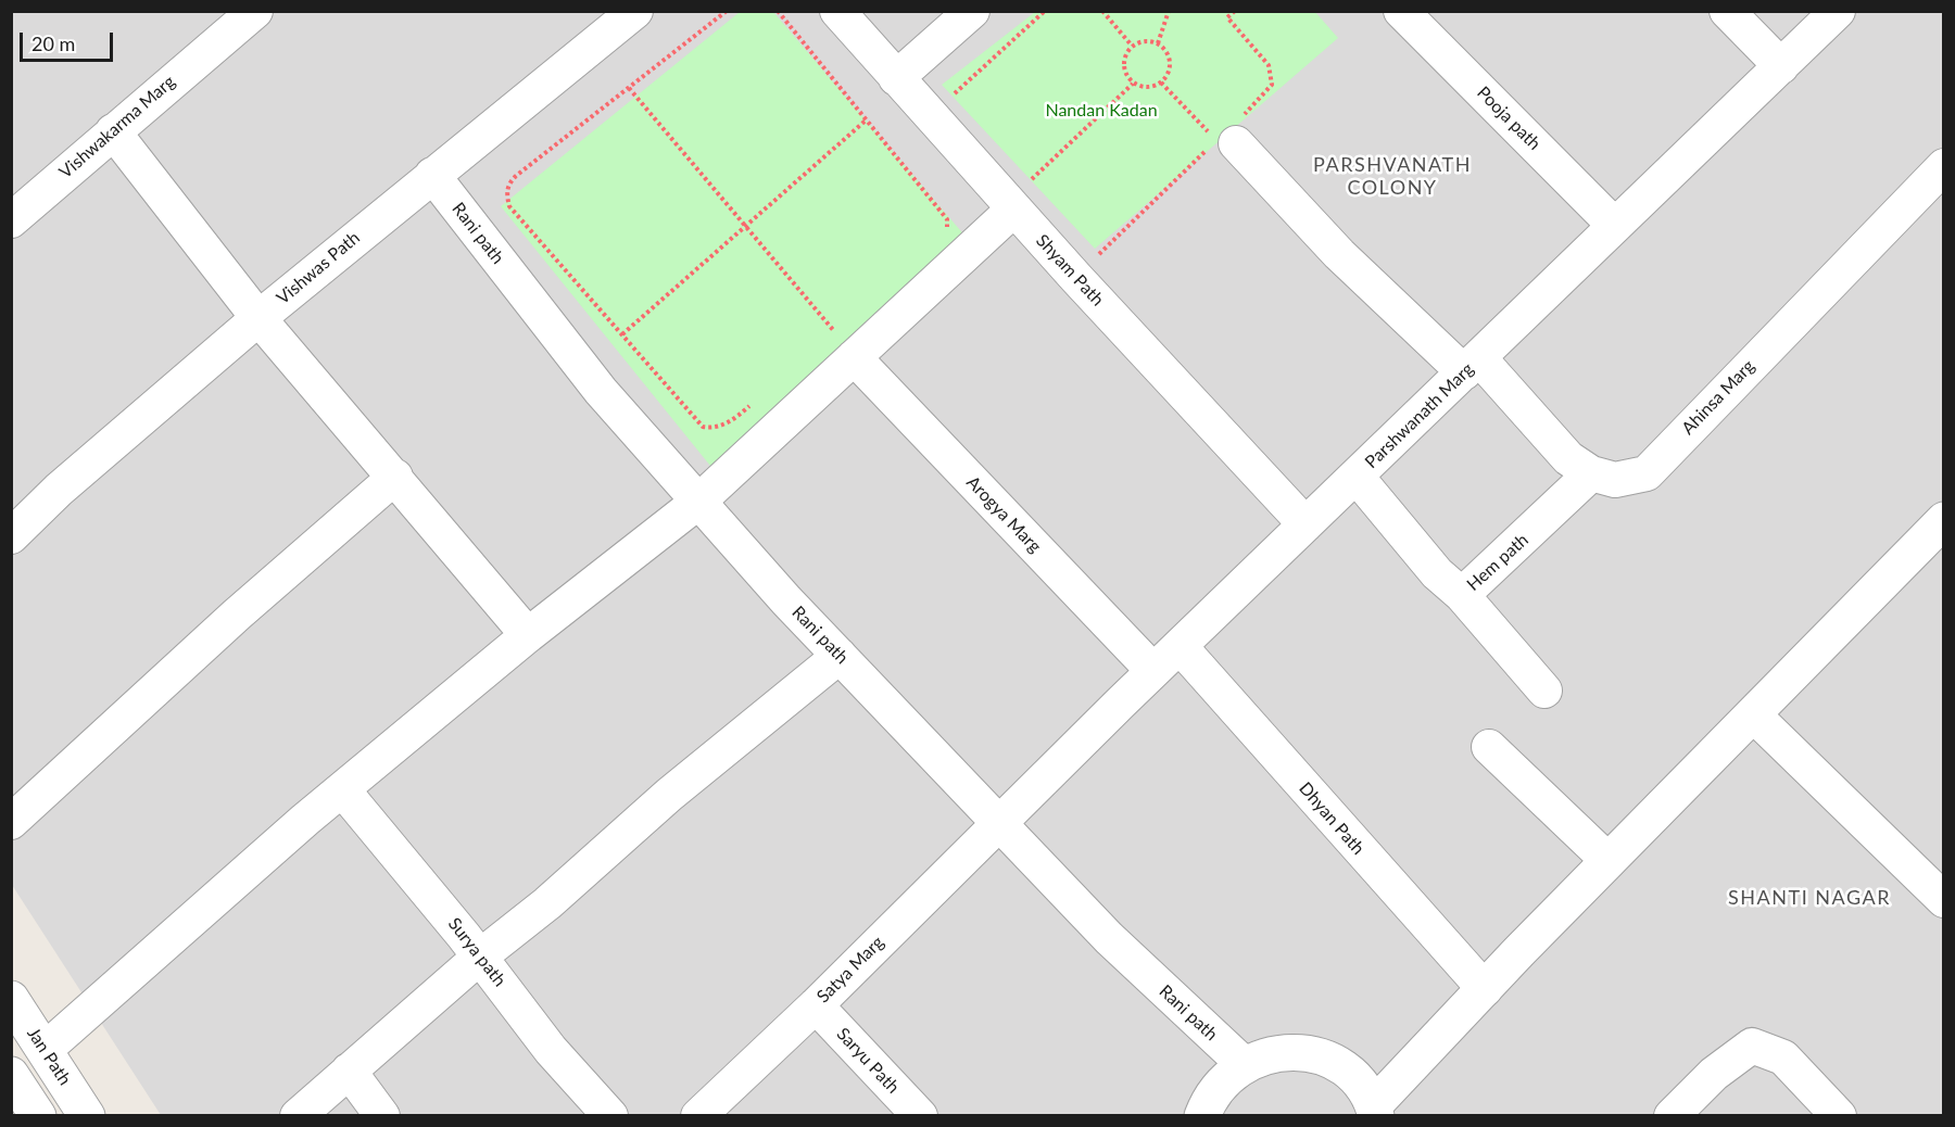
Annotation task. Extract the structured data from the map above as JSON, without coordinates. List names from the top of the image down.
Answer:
{
  "streets": {
    "street": [
      "Pooja path",
      "Vishwakarma Marg",
      "Rani path",
      "Vishwas Path",
      "Shyam Path",
      "Ahinsa Marg",
      "Parshwanath Marg",
      "Arogya Marg",
      "Hem path",
      "Dhyan Path",
      "Surya path",
      "Satya Marg",
      "Jan Path",
      "Saryu Path"
    ]
  },
  "crossings": [
    ["Pooja path", "Parshwanath Marg"],
    ["Rani path", "Vishwas Path"],
    ["Rani path", "Parshwanath Marg"],
    ["Rani path", "Satya Marg"],
    ["Shyam Path", "Parshwanath Marg"],
    ["Ahinsa Marg", "Parshwanath Marg"],
    ["Ahinsa Marg", "Hem path"],
    ["Parshwanath Marg", "Arogya Marg"],
    ["Parshwanath Marg", "Hem path"],
    ["Parshwanath Marg", "Dhyan Path"],
    ["Parshwanath Marg", "Satya Marg"],
    ["Satya Marg", "Saryu Path"]
  ],
  "districts": ["PARSHVANATH COLONY", "SHANTI NAGAR"],
  "parks": ["Nandan Kadan"],
  "scale_bar": "20 m"
}
